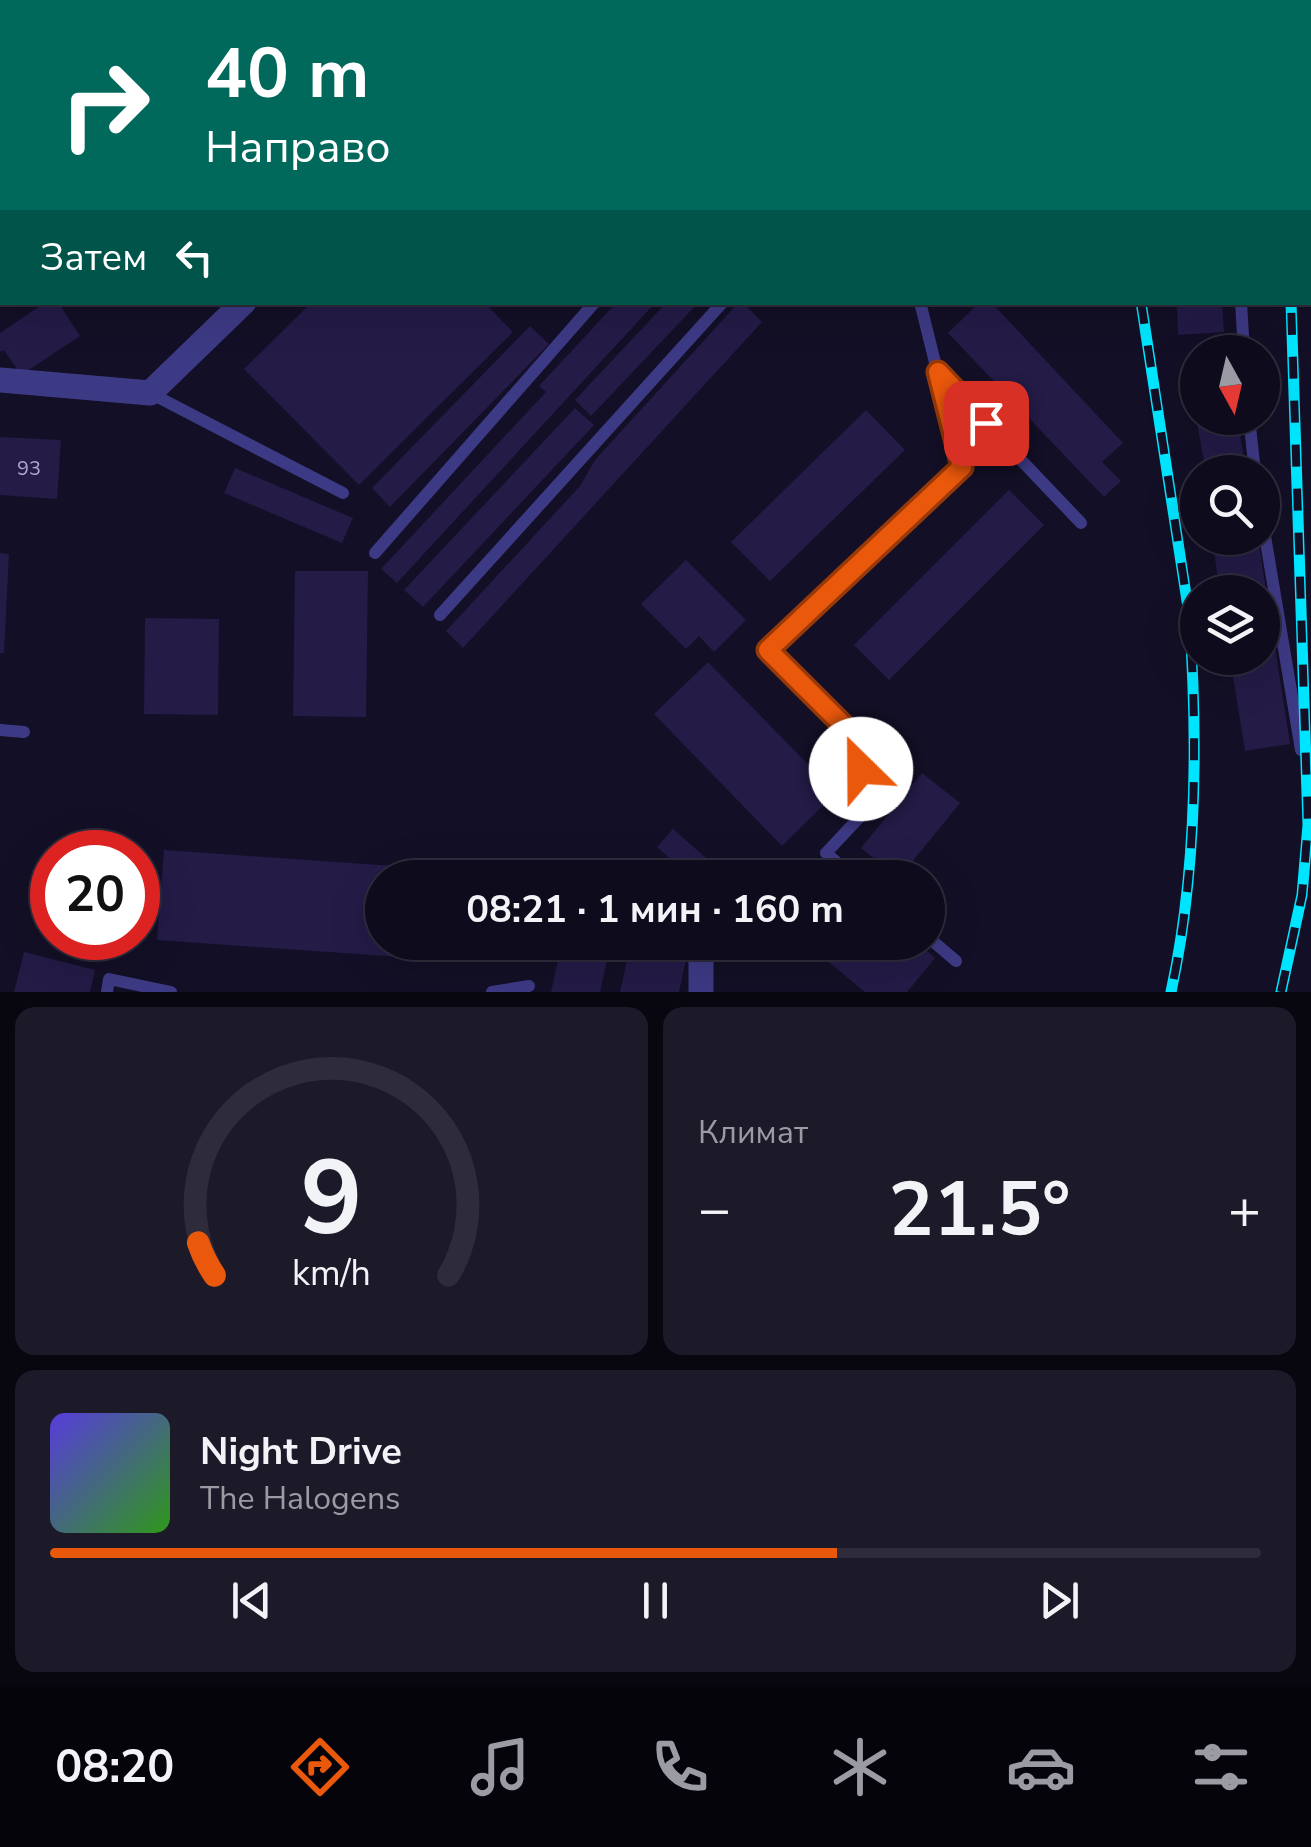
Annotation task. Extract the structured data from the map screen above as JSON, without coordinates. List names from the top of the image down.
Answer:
{
  "house_numbers": ["93"],
  "north": "bottom",
  "page": {
    "turn": ["40 m", "Направо"],
    "then": "Затем",
    "limit": "20",
    "trip": "08:21 · 1 мин · 160 m",
    "tile": "Климат",
    "heat": ["−", "21.5°", "+"],
    "song": ["Night Drive", "The Halogens"],
    "tabs": "08:20",
    "gauge": ["9", "km/h"]
  }
}
